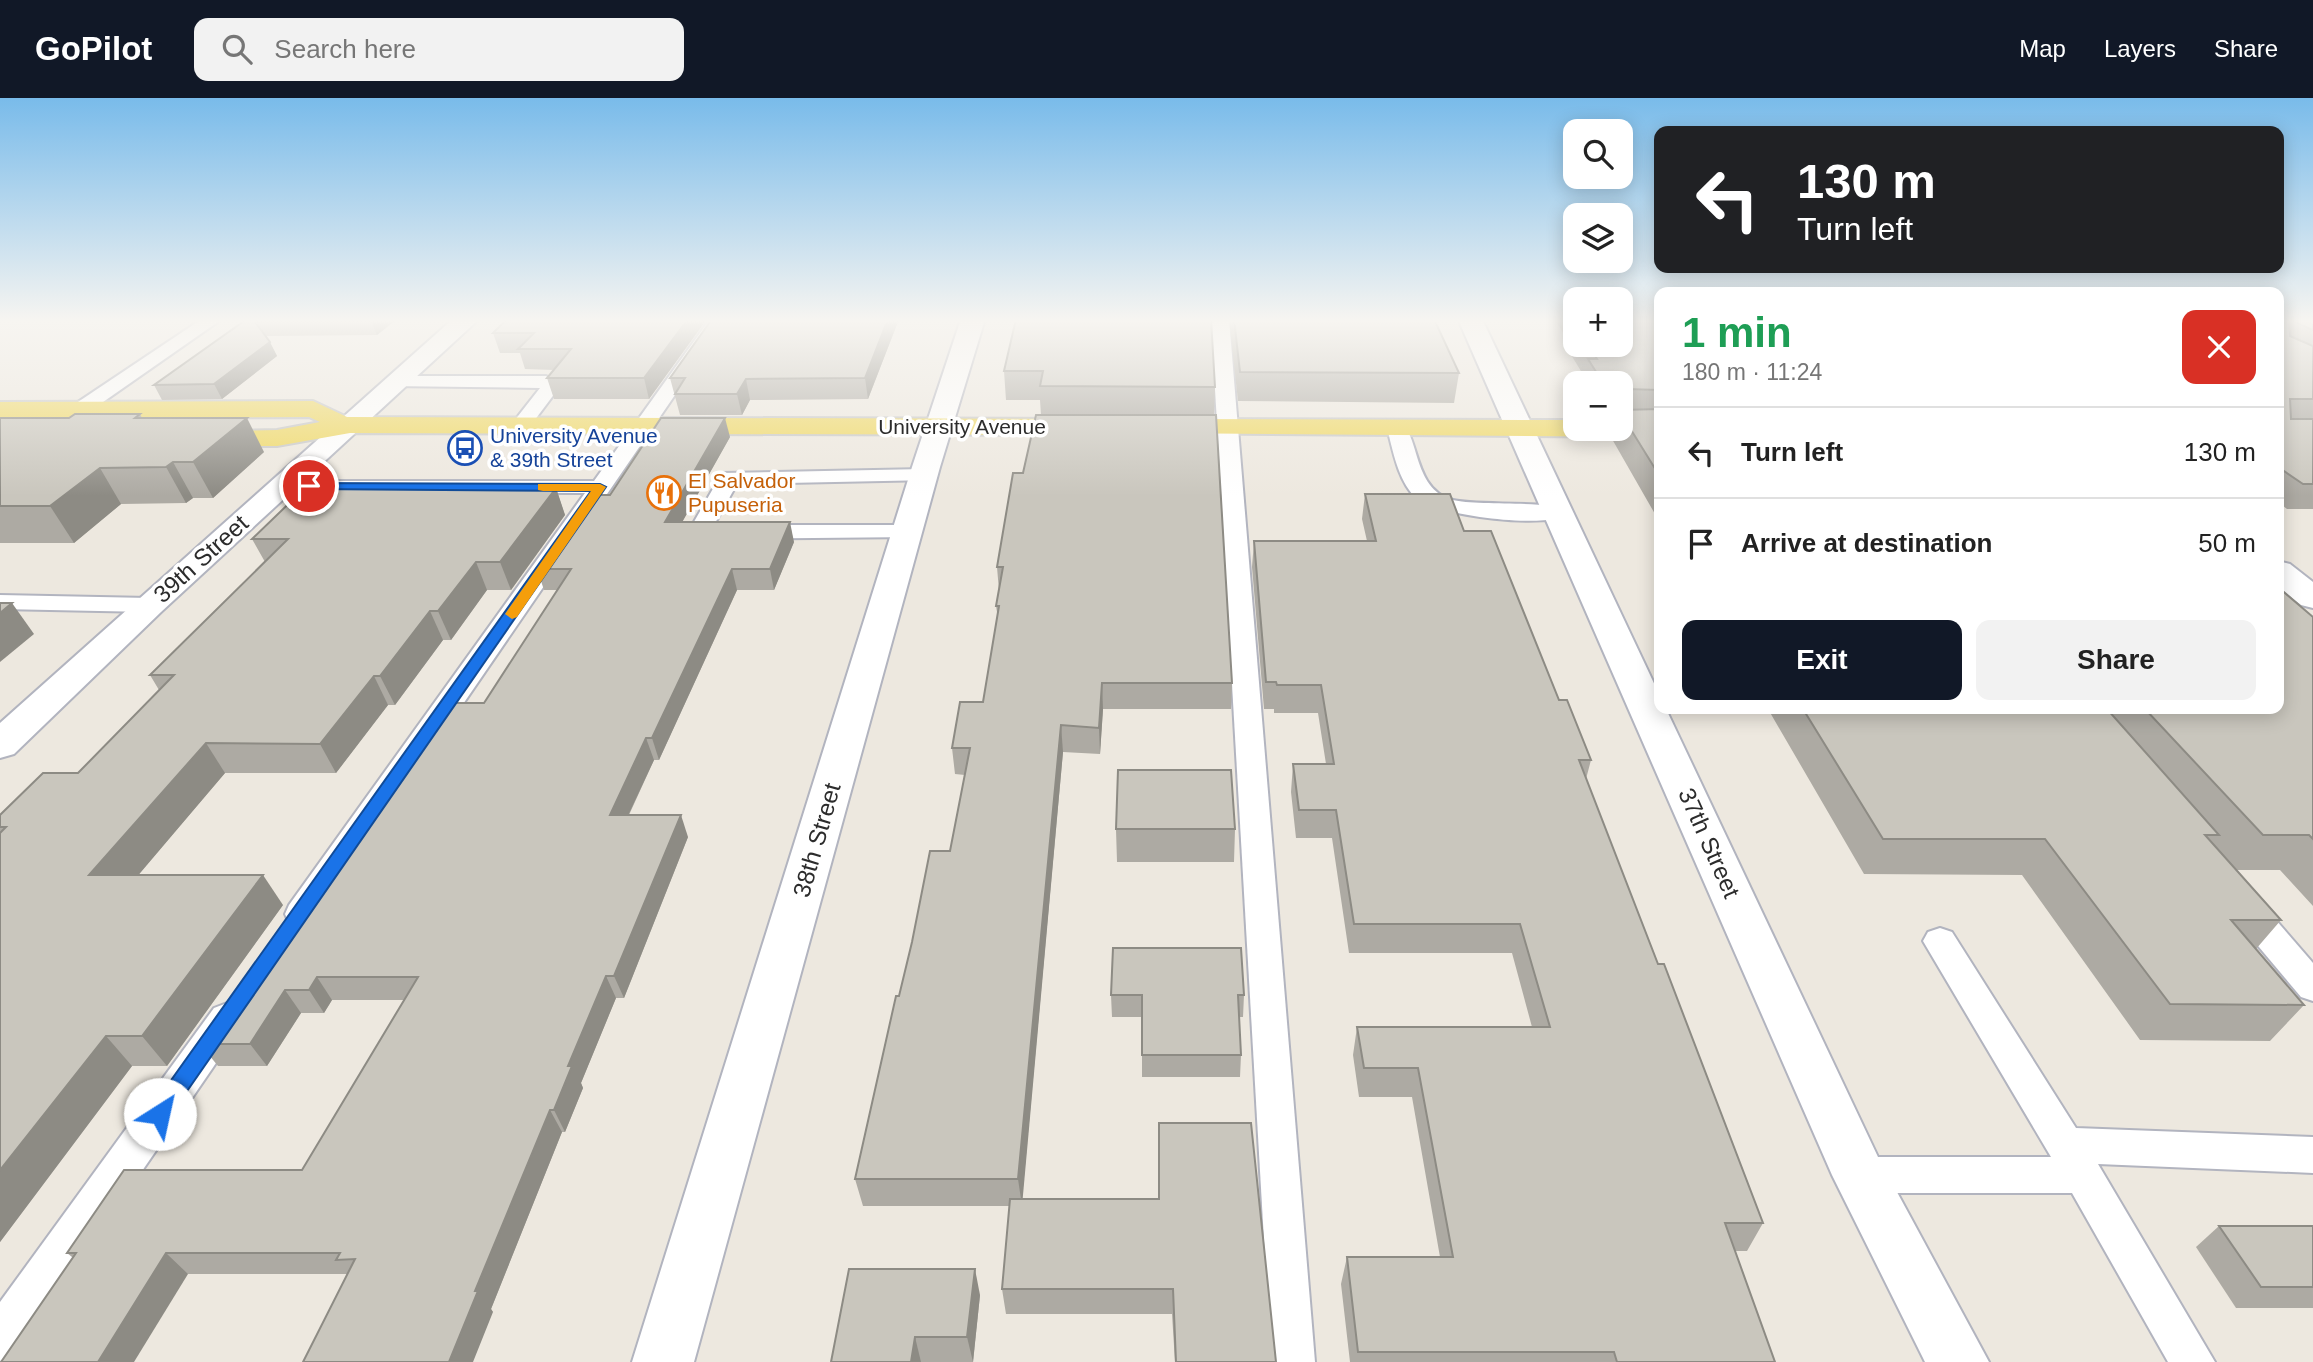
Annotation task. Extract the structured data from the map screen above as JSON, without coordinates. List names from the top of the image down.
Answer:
{
  "streets": {
    "main road": ["University Avenue"],
    "street": ["39th Street", "38th Street", "37th Street"]
  },
  "crossings": [
    ["University Avenue", "39th Street"],
    ["University Avenue", "38th Street"],
    ["University Avenue", "37th Street"]
  ],
  "places": {
    "bus stop": ["University Avenue & 39th Street"],
    "restaurant": ["El Salvador Pupuseria"]
  },
  "page": {
    "header": "GoPilot",
    "search": "Search here",
    "nav": ["Map", "Layers", "Share"],
    "map_buttons": ["+", "−"],
    "turn": ["130 m", "Turn left"],
    "heading": ["1 min", "180 m · 11:24"],
    "list": [
      {
        "name": "Turn left",
        "value": "130 m"
      },
      {
        "name": "Arrive at destination",
        "value": "50 m"
      }
    ],
    "buttons": ["Exit", "Share"]
  }
}
